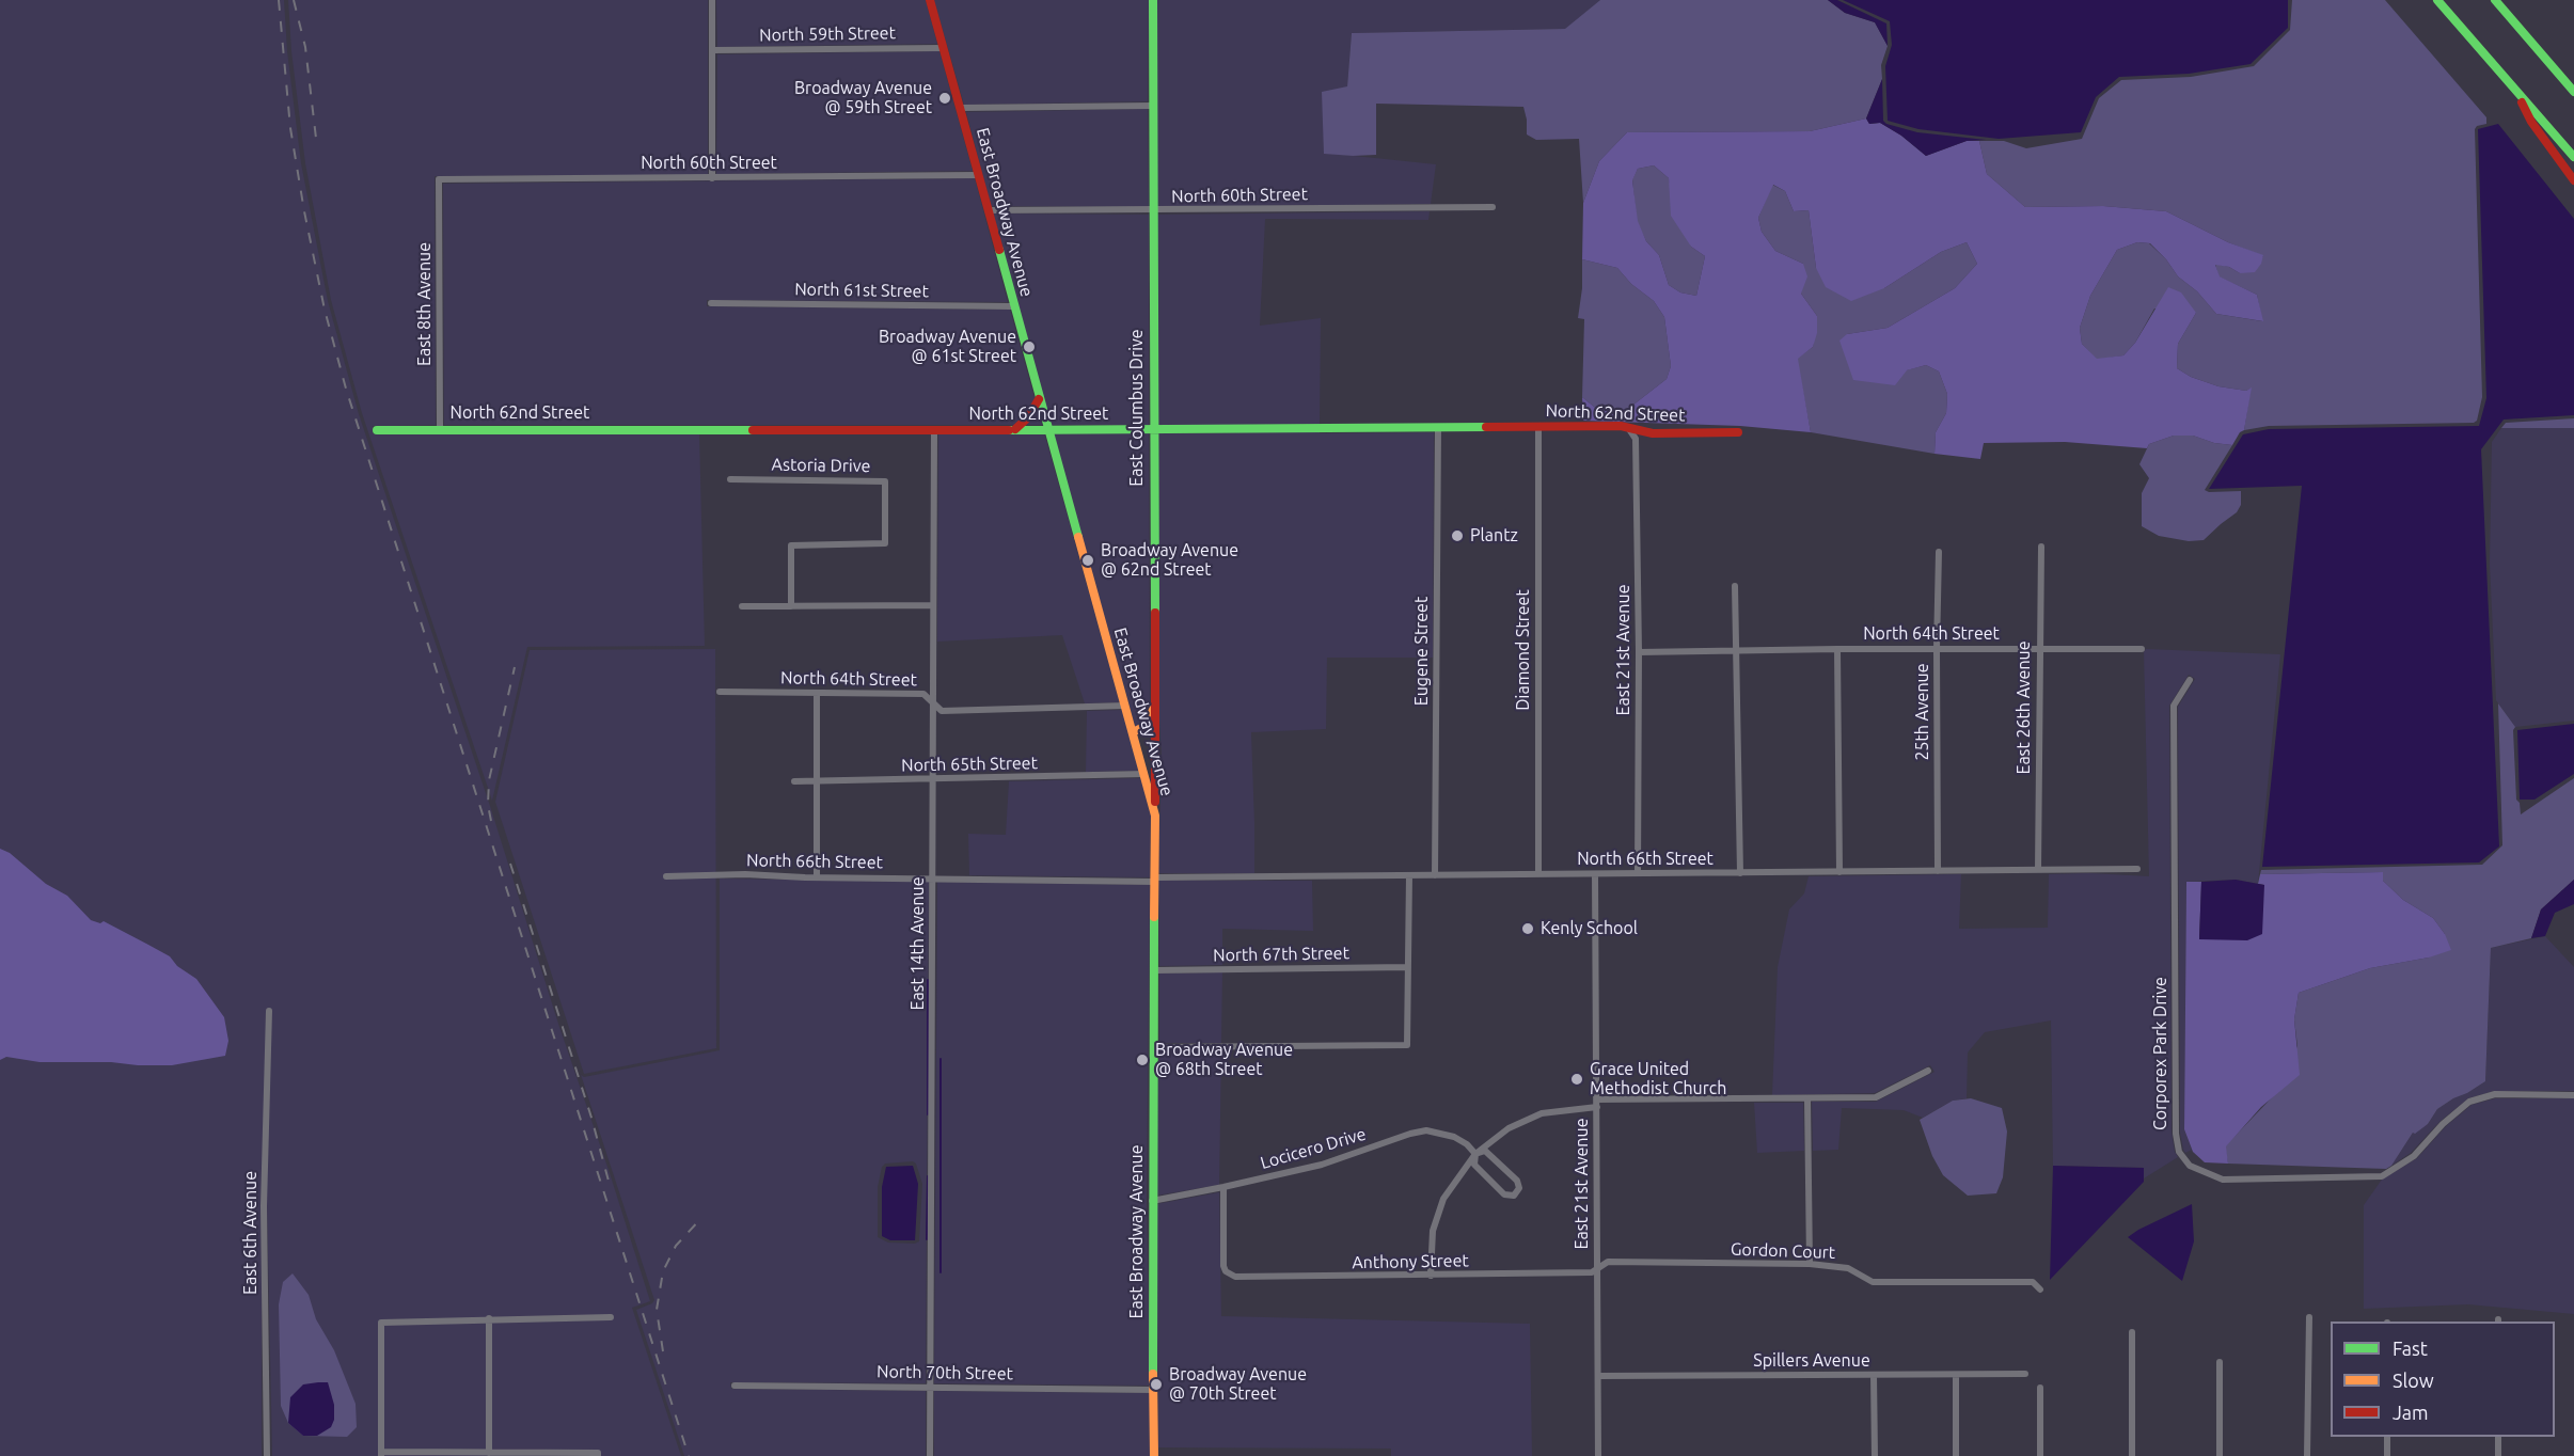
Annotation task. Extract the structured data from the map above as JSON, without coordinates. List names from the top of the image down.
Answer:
{
  "streets": {
    "main road": ["East Broadway Avenue", "East Columbus Drive", "North 62nd Street"],
    "street": [
      "North 59th Street",
      "North 60th Street",
      "North 61st Street",
      "East 8th Avenue",
      "Astoria Drive",
      "North 64th Street",
      "Diamond Street",
      "East 21st Avenue",
      "Eugene Street",
      "East 26th Avenue",
      "25th Avenue",
      "North 65th Street",
      "North 66th Street",
      "East 14th Avenue",
      "North 67th Street",
      "Corporex Park Drive",
      "Locicero Drive",
      "East 6th Avenue",
      "Gordon Court",
      "Anthony Street",
      "Spillers Avenue",
      "North 70th Street"
    ]
  },
  "crossings": [
    ["North 59th Street", "East Broadway Avenue"],
    ["North 60th Street", "East Broadway Avenue"],
    ["North 60th Street", "East 8th Avenue"],
    ["North 60th Street", "East Columbus Drive"],
    ["East Broadway Avenue", "North 61st Street"],
    ["East Broadway Avenue", "East Columbus Drive"],
    ["East Broadway Avenue", "North 62nd Street"],
    ["East Broadway Avenue", "North 64th Street"],
    ["East Broadway Avenue", "North 65th Street"],
    ["East Broadway Avenue", "North 66th Street"],
    ["East Broadway Avenue", "North 67th Street"],
    ["East Broadway Avenue", "Locicero Drive"],
    ["East Broadway Avenue", "North 70th Street"],
    ["East 8th Avenue", "North 62nd Street"],
    ["East Columbus Drive", "North 62nd Street"],
    ["North 62nd Street", "Diamond Street"],
    ["North 62nd Street", "East 21st Avenue"],
    ["North 62nd Street", "Eugene Street"],
    ["North 62nd Street", "East 14th Avenue"],
    ["North 64th Street", "East 26th Avenue"],
    ["North 64th Street", "25th Avenue"],
    ["North 64th Street", "East 14th Avenue"],
    ["Diamond Street", "North 66th Street"],
    ["East 21st Avenue", "North 66th Street"],
    ["East 21st Avenue", "Gordon Court"],
    ["East 21st Avenue", "Anthony Street"],
    ["East 21st Avenue", "Spillers Avenue"],
    ["Eugene Street", "North 66th Street"],
    ["East 26th Avenue", "North 66th Street"],
    ["25th Avenue", "North 66th Street"],
    ["North 65th Street", "East 14th Avenue"],
    ["North 66th Street", "East 14th Avenue"],
    ["East 14th Avenue", "North 70th Street"],
    ["Locicero Drive", "Anthony Street"],
    ["Gordon Court", "Anthony Street"]
  ],
  "places": [
    "Broadway Avenue @ 59th Street",
    "Broadway Avenue @ 61st Street",
    "Plantz",
    "Broadway Avenue @ 62nd Street",
    "Kenly School",
    "Broadway Avenue @ 68th Street",
    "Grace United Methodist Church",
    "Broadway Avenue @ 70th Street"
  ],
  "legend": ["Fast", "Slow", "Jam"]
}
